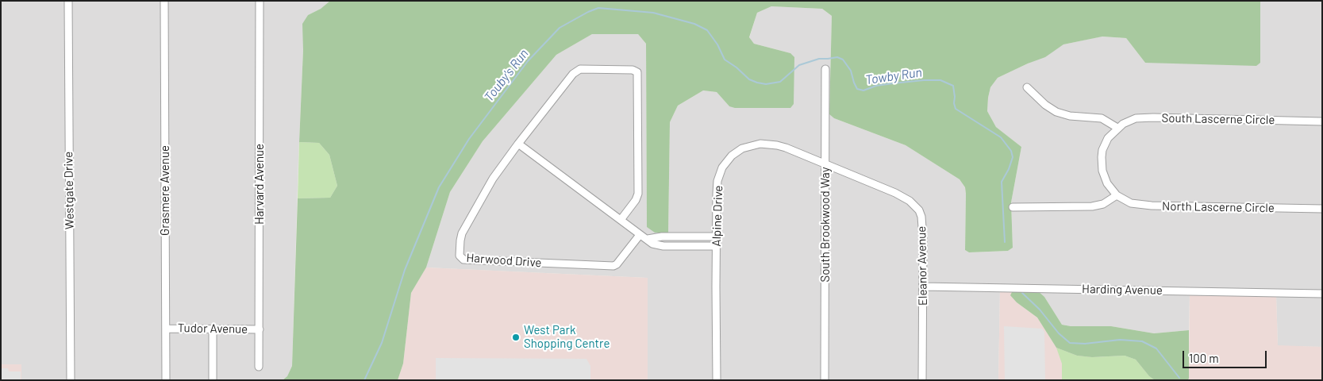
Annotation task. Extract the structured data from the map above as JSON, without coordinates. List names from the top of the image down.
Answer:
{
  "streets": {
    "street": [
      "South Lascerne Circle",
      "Harvard Avenue",
      "Westgate Drive",
      "Grasmere Avenue",
      "North Lascerne Circle",
      "Alpine Drive",
      "South Brookwood Way",
      "Harwood Drive",
      "Eleanor Avenue",
      "Harding Avenue",
      "Tudor Avenue"
    ]
  },
  "crossings": [
    ["South Lascerne Circle", "North Lascerne Circle"],
    ["Harvard Avenue", "Tudor Avenue"],
    ["Grasmere Avenue", "Tudor Avenue"],
    ["Alpine Drive", "South Brookwood Way"],
    ["Alpine Drive", "Eleanor Avenue"],
    ["South Brookwood Way", "Eleanor Avenue"],
    ["Eleanor Avenue", "Harding Avenue"]
  ],
  "water": ["Touby's Run", "Towby Run"],
  "places": ["West Park Shopping Centre"],
  "scale_bar": "100 m"
}
